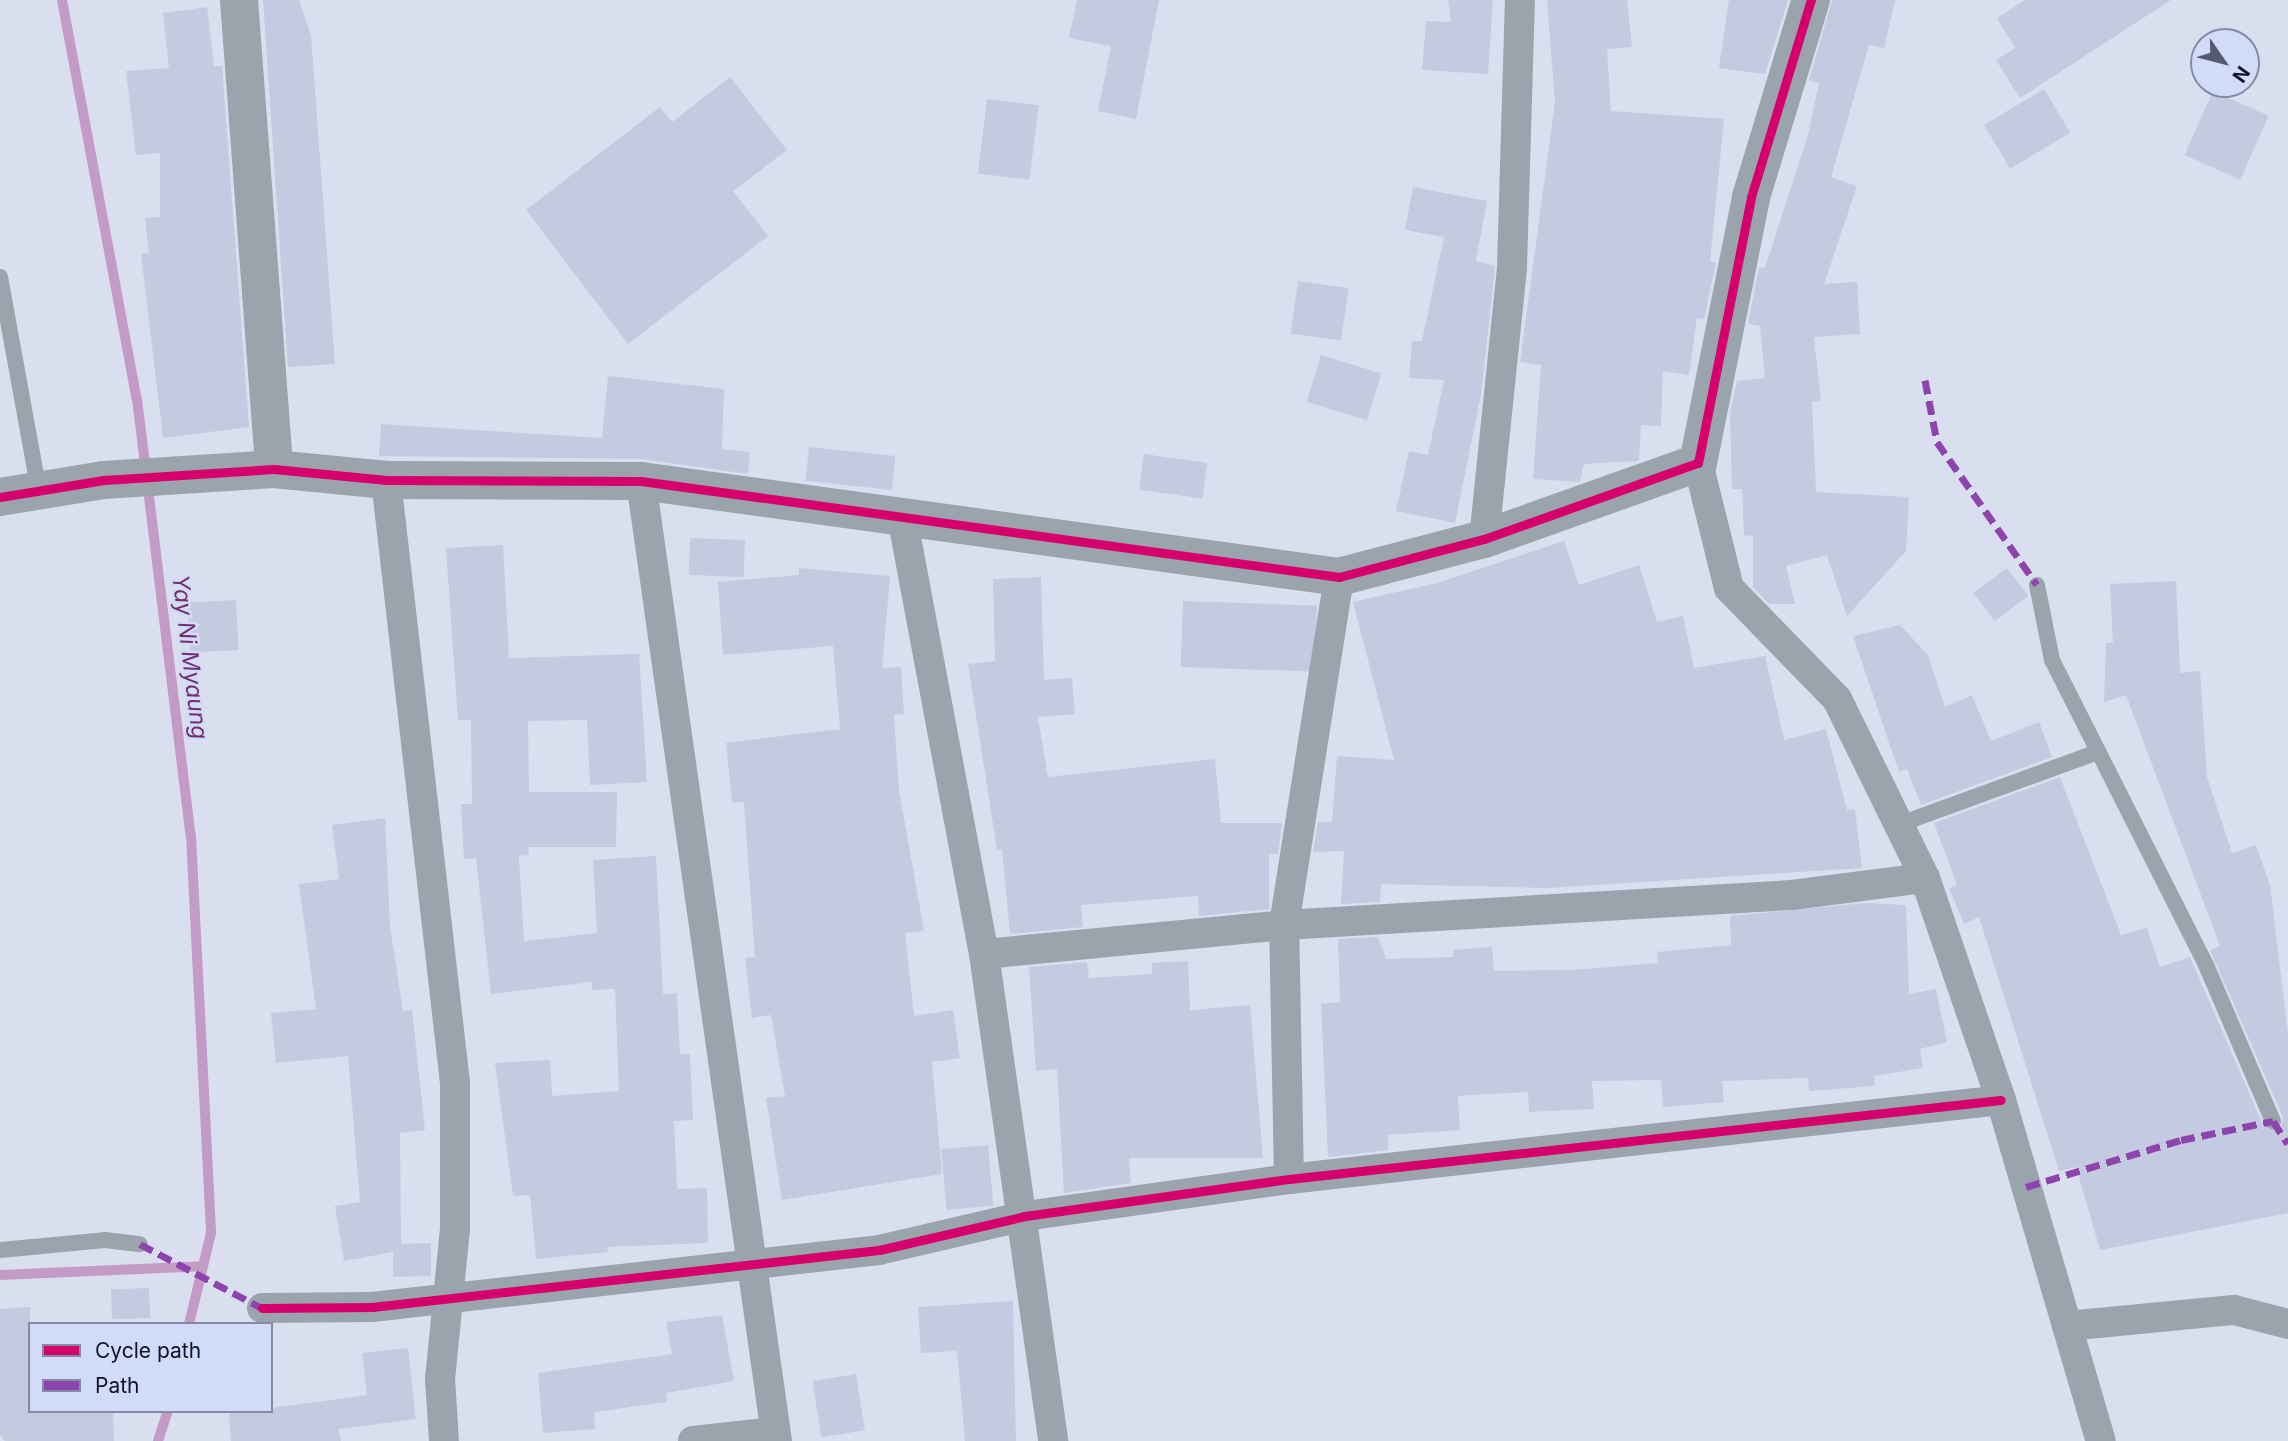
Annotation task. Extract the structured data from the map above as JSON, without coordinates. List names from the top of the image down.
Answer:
{
  "water": ["Yay Ni Myaung"],
  "legend": ["Cycle path", "Path"],
  "north": "bottom right"
}
